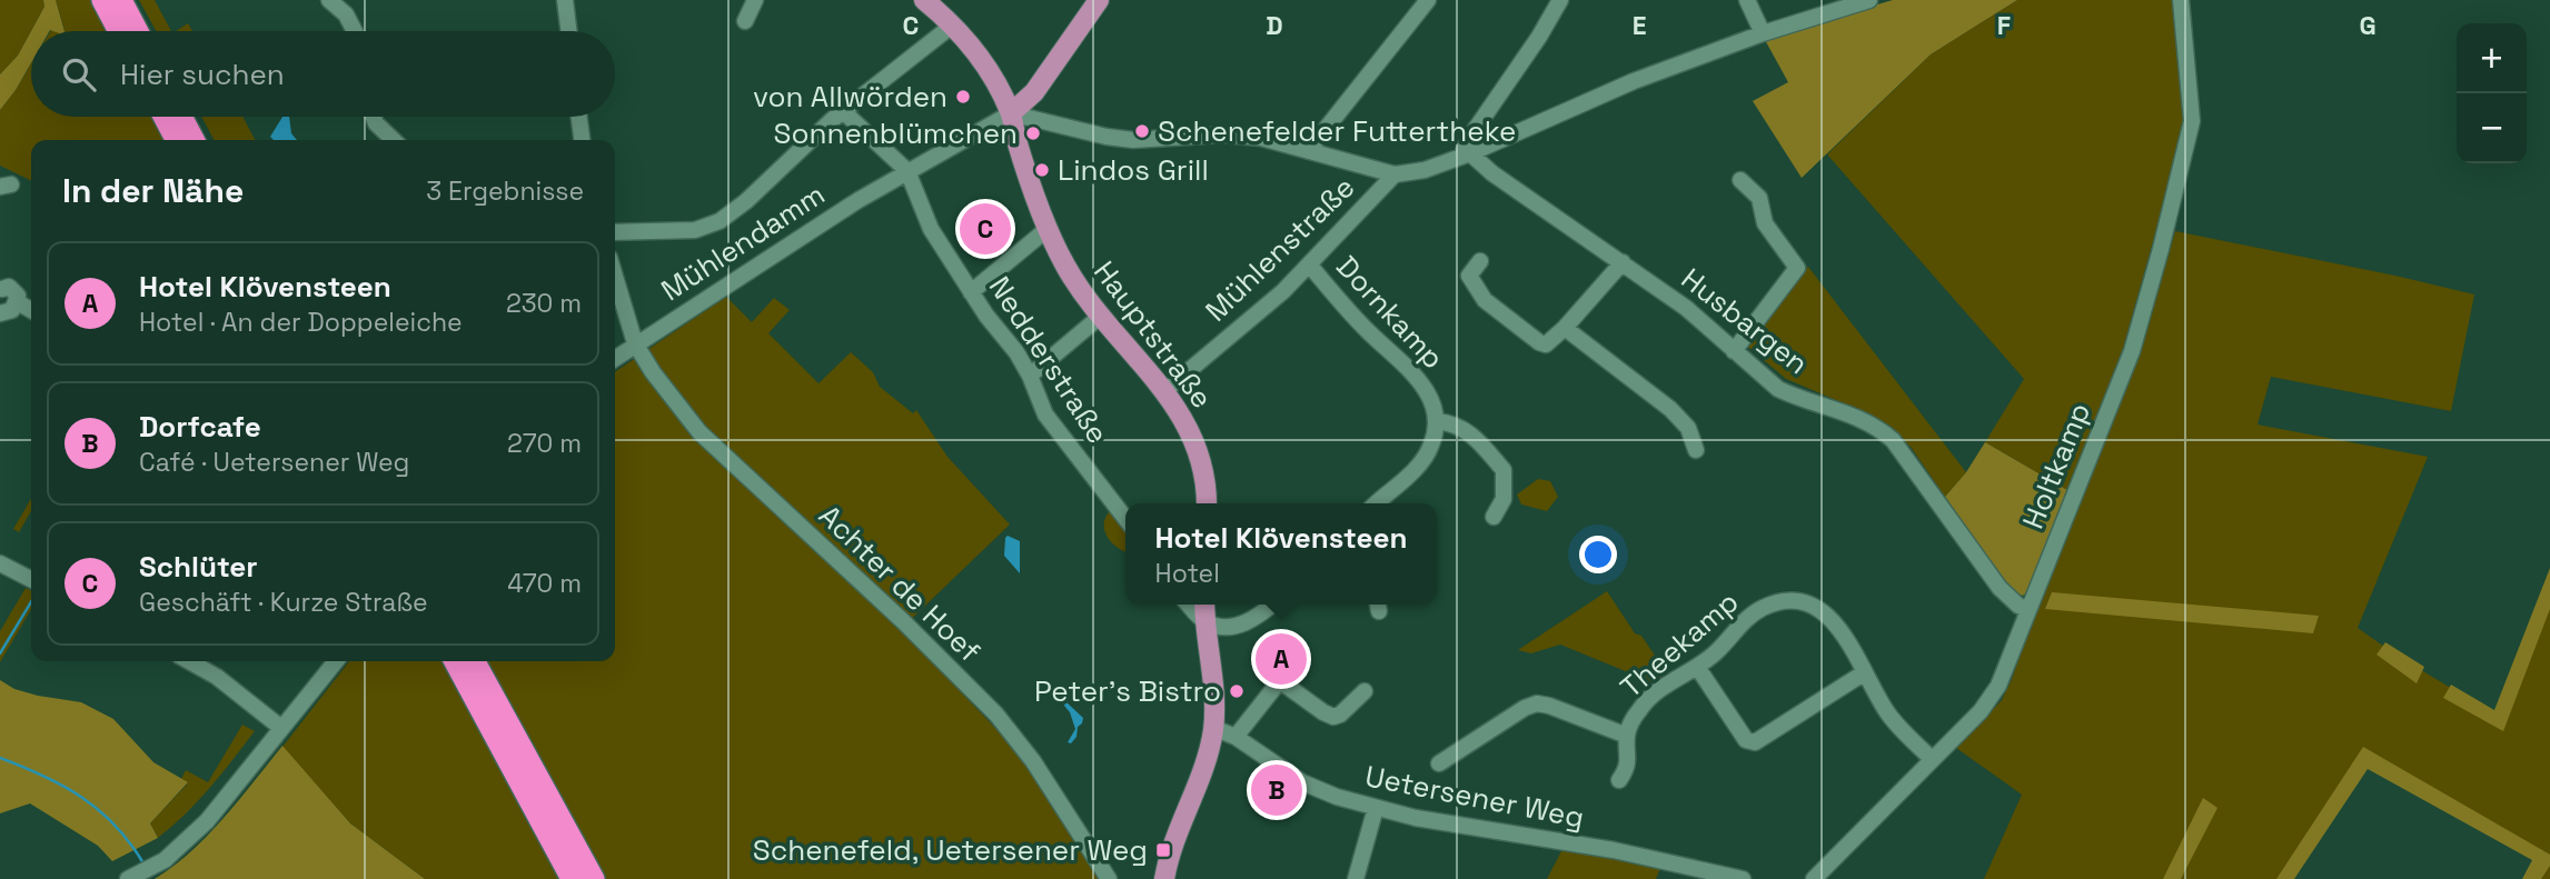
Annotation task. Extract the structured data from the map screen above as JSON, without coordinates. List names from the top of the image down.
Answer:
{
  "streets": {
    "main road": ["Hauptstraße"],
    "street": [
      "Mühlendamm",
      "Mühlenstraße",
      "Dornkamp",
      "Husbargen",
      "Nedderstraße",
      "Holtkamp",
      "Achter de Hoef",
      "Theekamp",
      "Uetersener Weg"
    ]
  },
  "crossings": [
    ["Mühlendamm", "Hauptstraße"],
    ["Mühlendamm", "Nedderstraße"],
    ["Mühlendamm", "Achter de Hoef"],
    ["Mühlenstraße", "Dornkamp"],
    ["Mühlenstraße", "Hauptstraße"],
    ["Husbargen", "Holtkamp"],
    ["Holtkamp", "Theekamp"]
  ],
  "places": {
    "other": [
      "von Allwörden",
      "Schenefelder Futtertheke",
      "Sonnenblümchen",
      "Lindos Grill",
      "Peter's Bistro"
    ],
    "transit": ["Schenefeld, Uetersener Weg"]
  },
  "page": {
    "map_buttons": ["+", "−"],
    "search": "Hier suchen",
    "heading": ["In der Nähe", "3 Ergebnisse"],
    "pins": ["C", "A", "B"],
    "list": [
      {
        "mark": "A",
        "name": "Hotel Klövensteen",
        "note": "Hotel · An der Doppeleiche",
        "value": "230 m"
      },
      {
        "mark": "B",
        "name": "Dorfcafe",
        "note": "Café · Uetersener Weg",
        "value": "270 m"
      },
      {
        "mark": "C",
        "name": "Schlüter",
        "note": "Geschäft · Kurze Straße",
        "value": "470 m"
      }
    ],
    "popup": ["Hotel Klövensteen", "Hotel"]
  },
  "grid": {
    "columns": [
      "C",
      "D",
      "E",
      "F",
      "G"
    ]
  }
}
